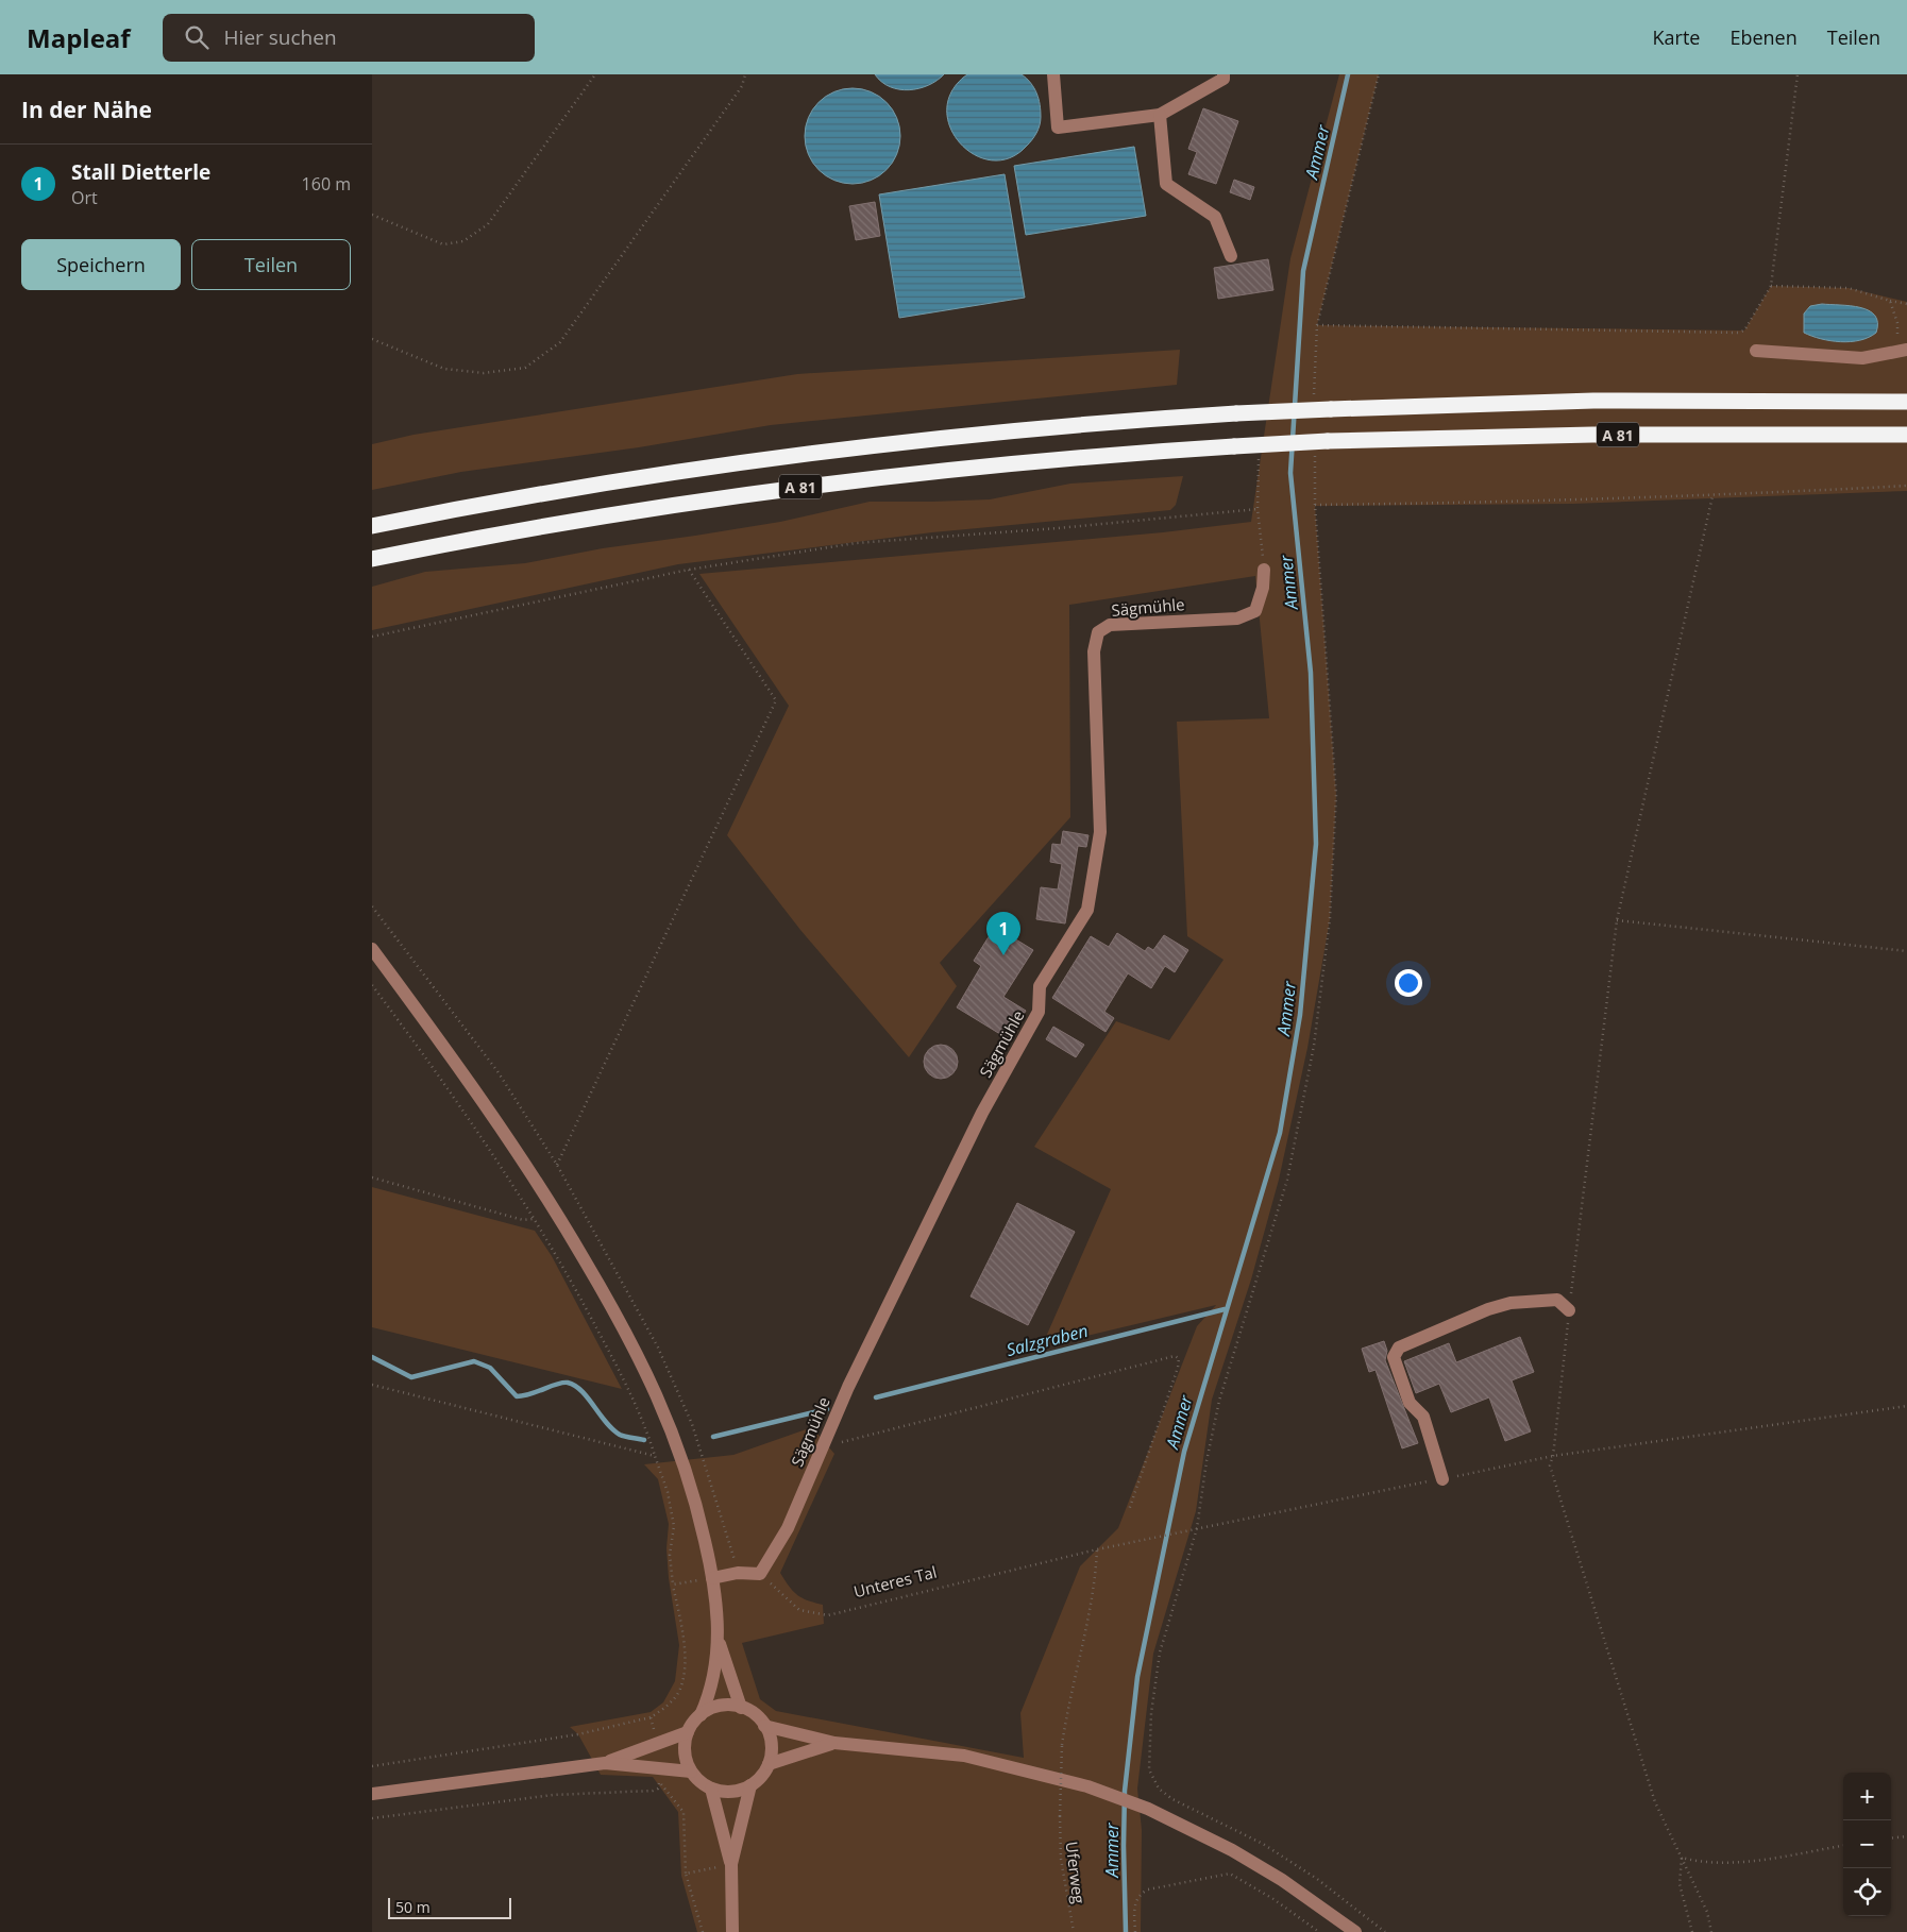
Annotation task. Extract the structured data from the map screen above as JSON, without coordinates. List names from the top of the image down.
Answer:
{
  "streets": {
    "highway": ["A 81"],
    "street": ["Sägmühle"],
    "path": ["Unteres Tal", "Uferweg"]
  },
  "crossings": [
    ["Sägmühle", "Unteres Tal"],
    ["Unteres Tal", "Uferweg"]
  ],
  "water": ["Ammer", "Salzgraben"],
  "scale_bar": "50 m",
  "page": {
    "header": "Mapleaf",
    "search": "Hier suchen",
    "nav": ["Karte", "Ebenen", "Teilen"],
    "heading": "In der Nähe",
    "list": [
      {
        "mark": "1",
        "name": "Stall Dietterle",
        "note": "Ort",
        "value": "160 m"
      }
    ],
    "buttons": ["Speichern", "Teilen"],
    "pins": "1",
    "map_buttons": ["+", "−"],
    "scale": "50 m"
  }
}
